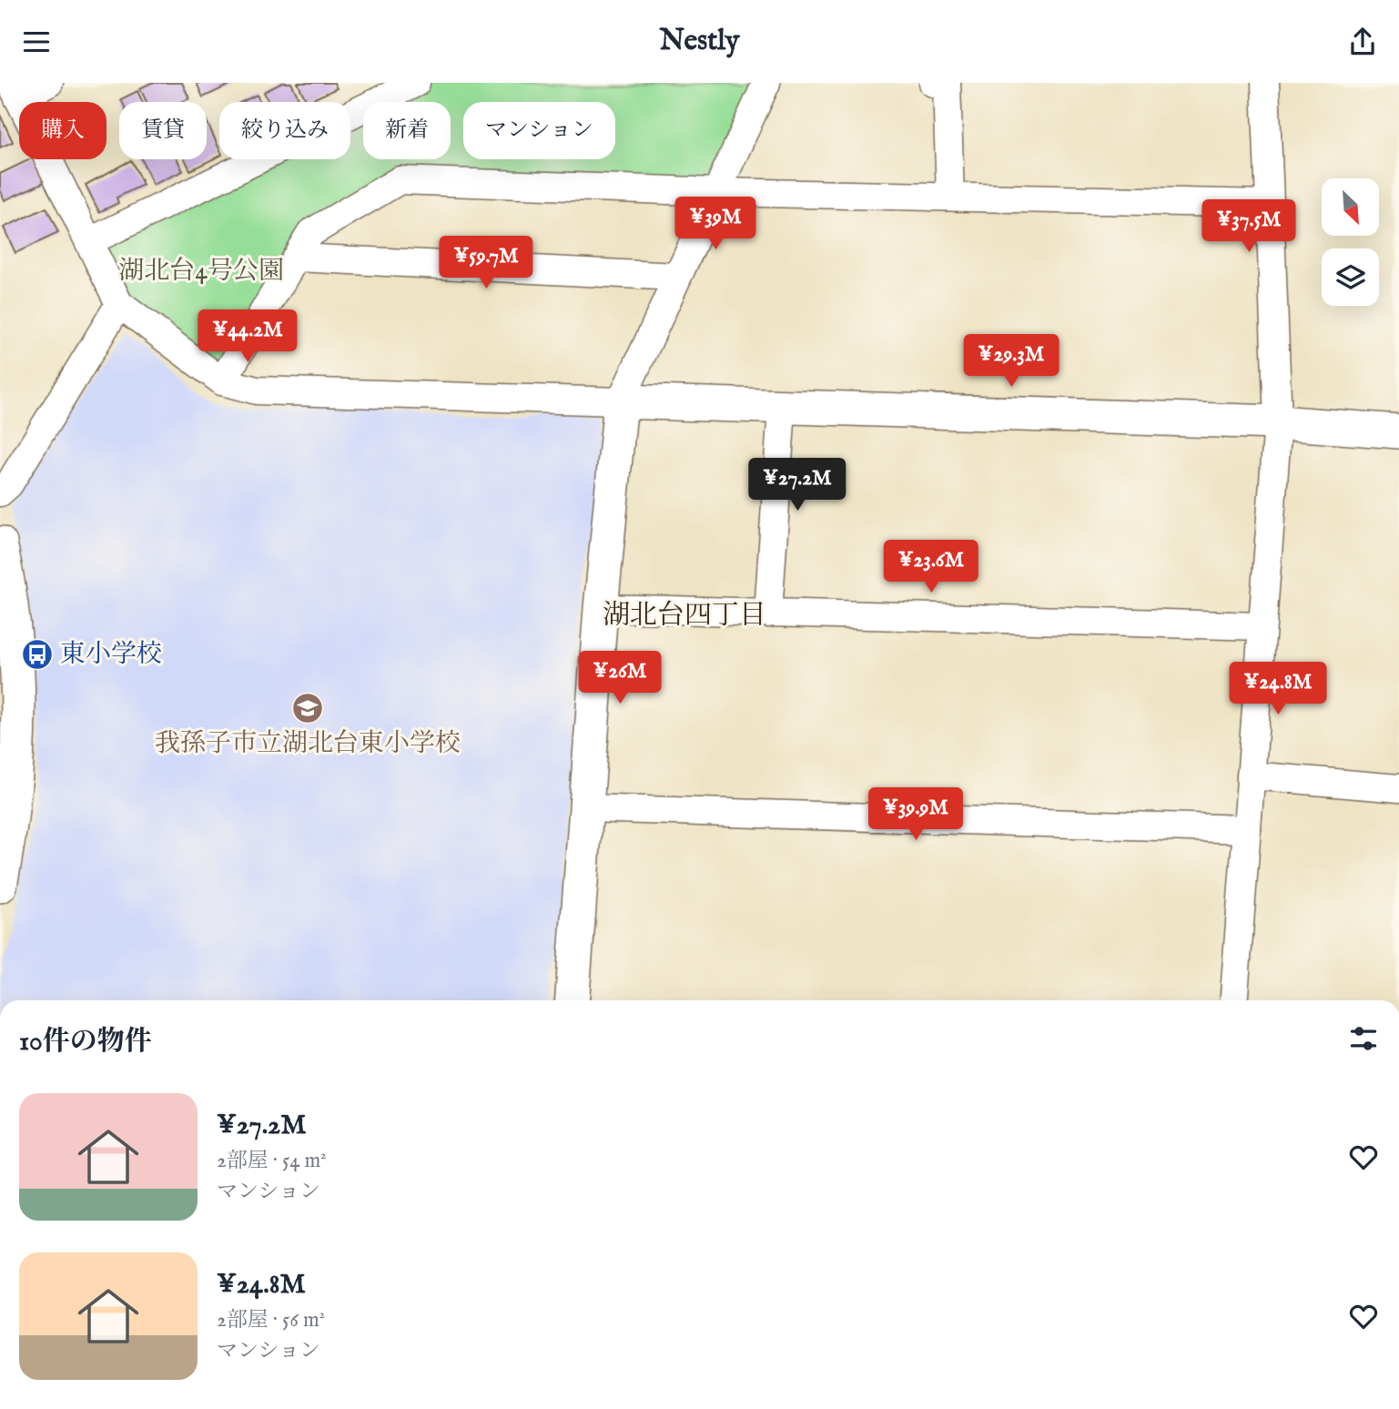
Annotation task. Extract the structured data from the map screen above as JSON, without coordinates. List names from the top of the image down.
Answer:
{
  "districts": ["湖北台四丁目"],
  "parks": ["湖北台4号公園"],
  "places": {
    "bus stop": ["東小学校"],
    "school or university": ["我孫子市立湖北台東小学校"]
  },
  "north": "bottom right",
  "page": {
    "header": "Nestly",
    "chip": [
      "購入",
      "賃貸",
      "絞り込み",
      "新着",
      "マンション"
    ],
    "price": [
      "¥39M",
      "¥37.5M",
      "¥59.7M",
      "¥44.2M",
      "¥29.3M",
      "¥27.2M",
      "¥23.6M",
      "¥26M",
      "¥24.8M",
      "¥39.9M"
    ],
    "heading": "10件の物件",
    "list": [
      {
        "name": "¥27.2M",
        "note": "2部屋 · 54 m² · マンション"
      },
      {
        "name": "¥24.8M",
        "note": "2部屋 · 56 m² · マンション"
      }
    ]
  }
}
